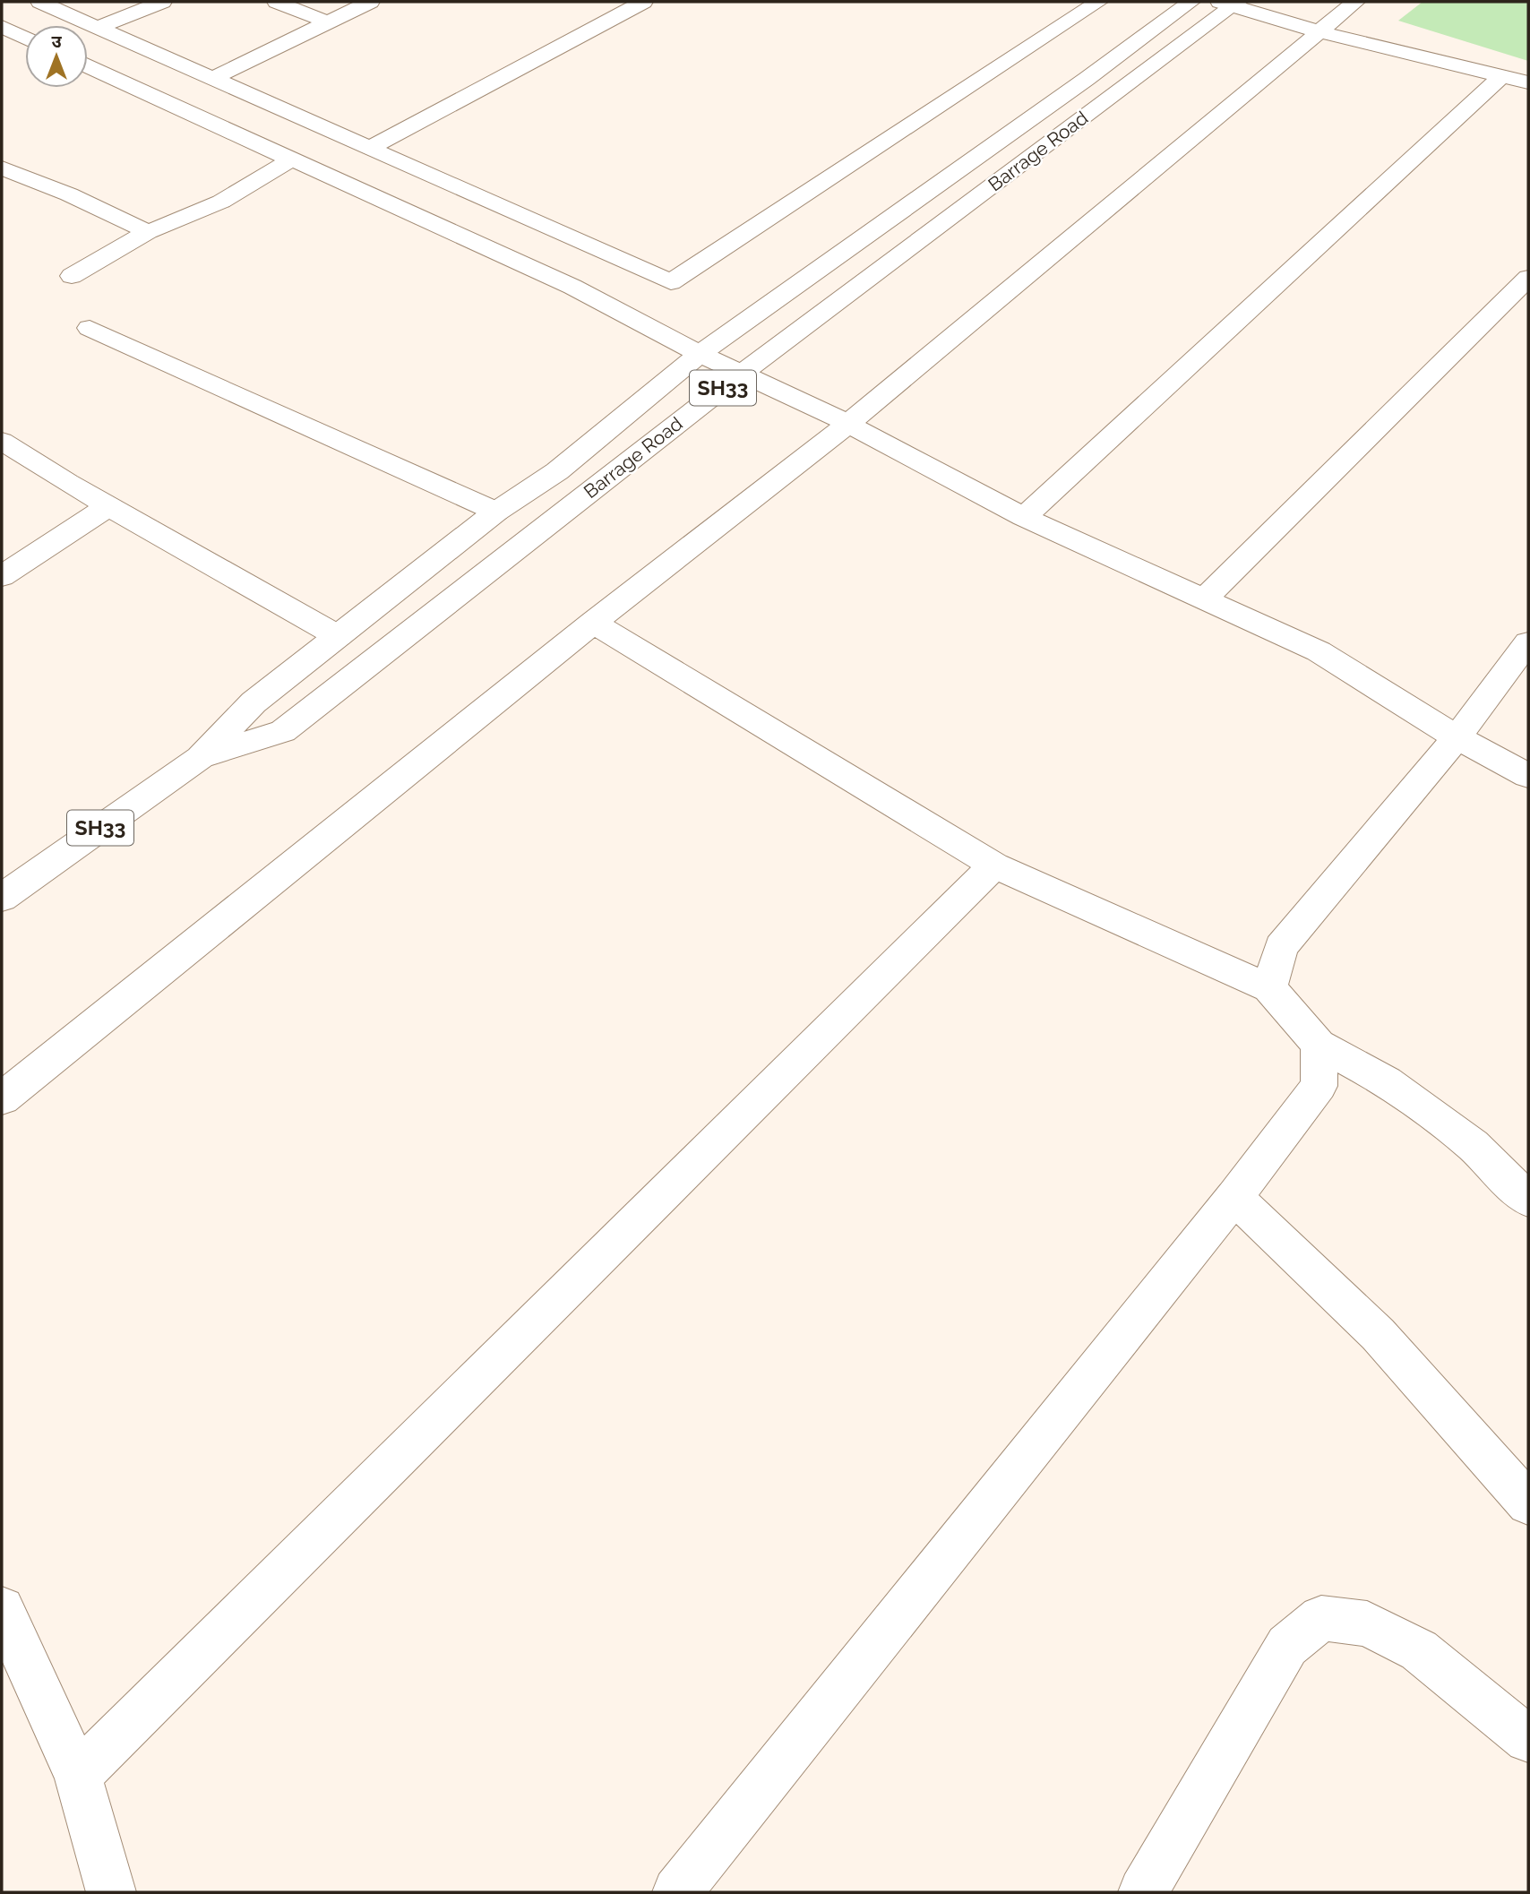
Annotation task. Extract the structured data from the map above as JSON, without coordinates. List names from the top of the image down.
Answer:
{
  "streets": {
    "street": ["Barrage Road", "SH33"]
  },
  "north": "top"
}
